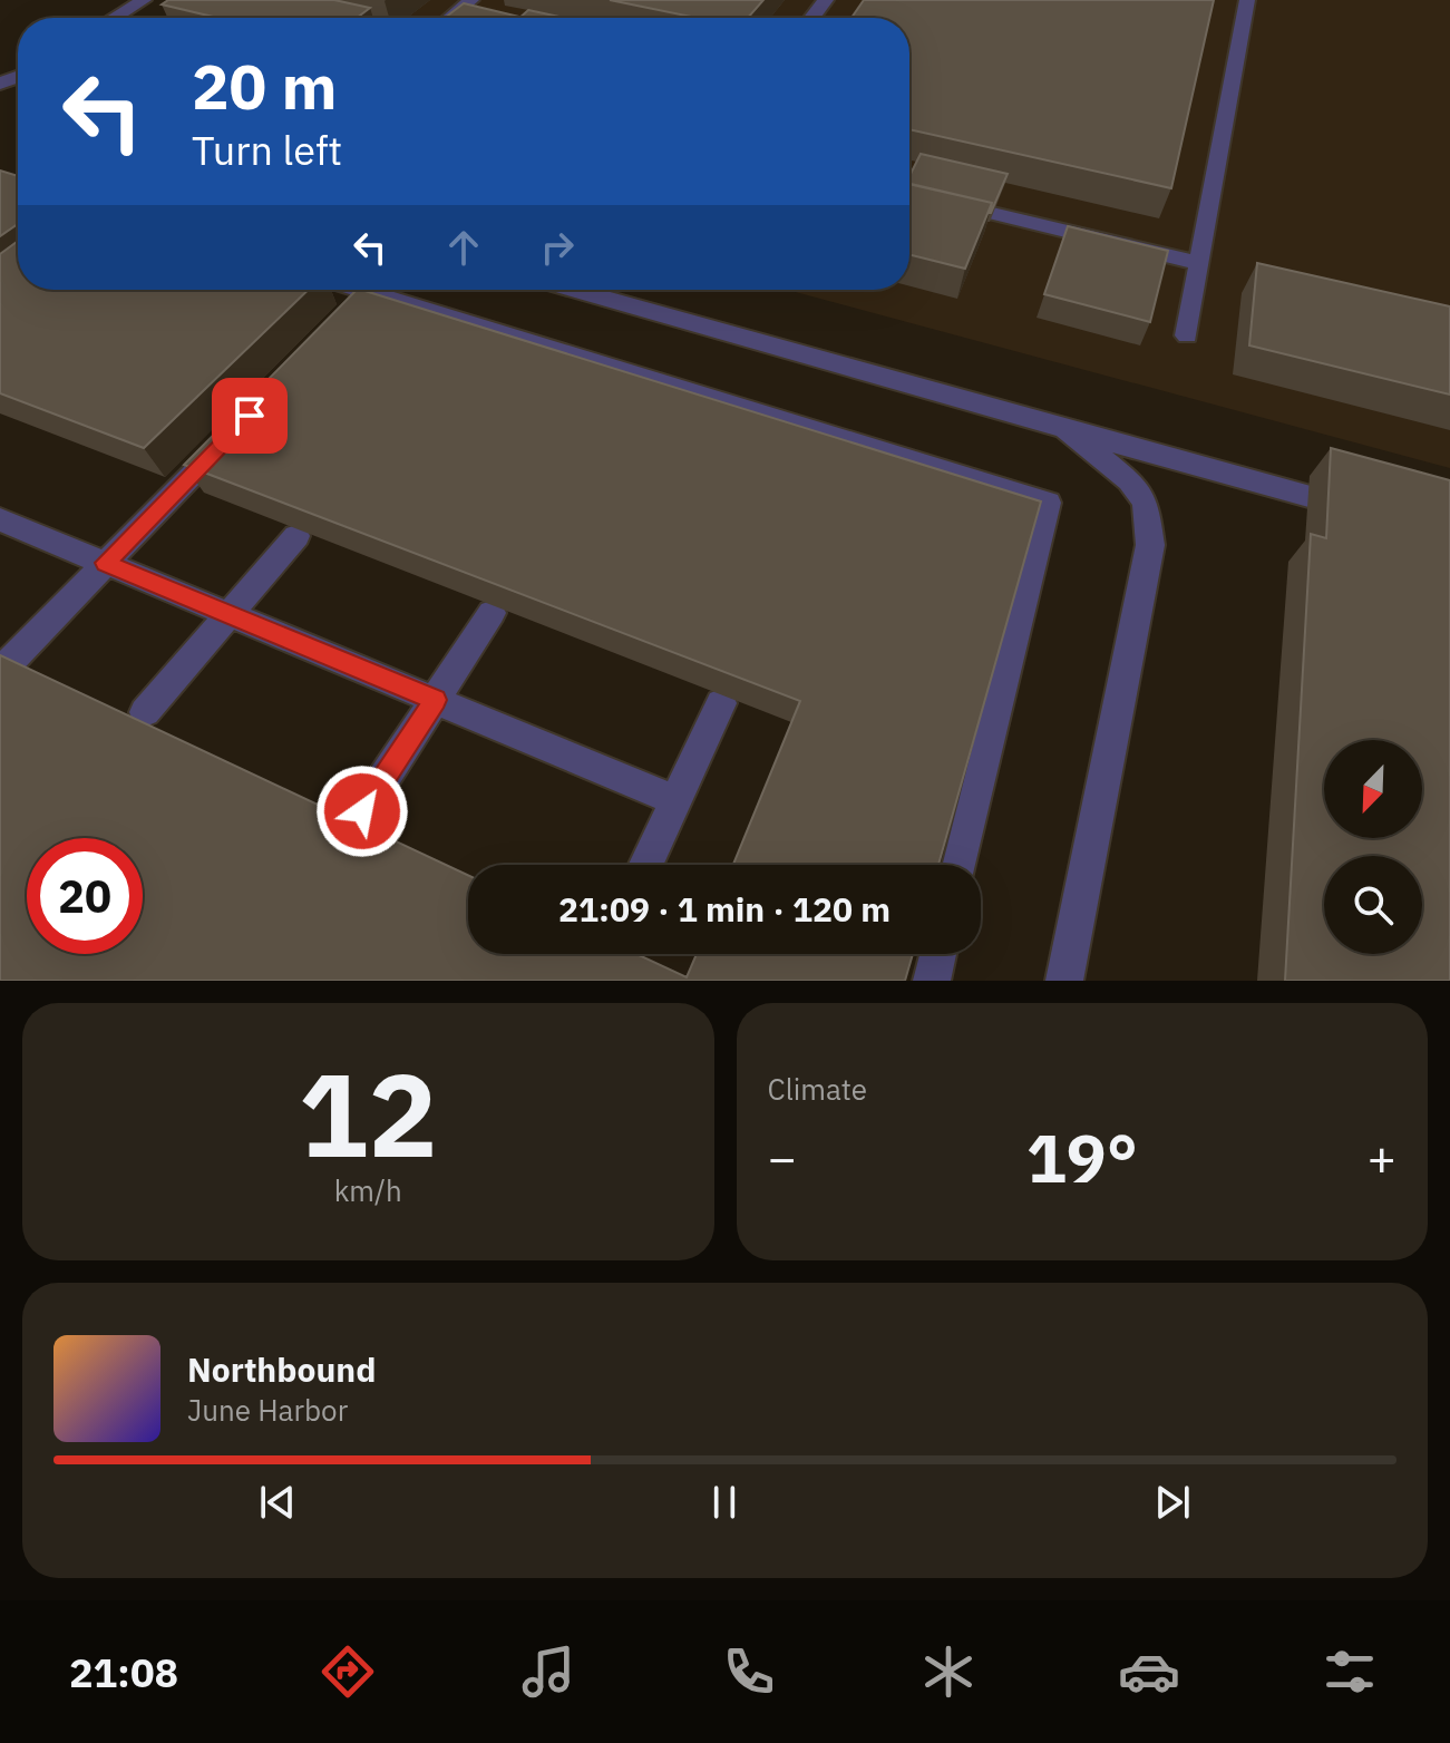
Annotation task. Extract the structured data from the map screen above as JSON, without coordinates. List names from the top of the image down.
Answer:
{
  "north": "bottom left",
  "page": {
    "turn": ["20 m", "Turn left"],
    "limit": "20",
    "trip": "21:09 · 1 min · 120 m",
    "tile": [
      ["12", "km/h"],
      "Climate"
    ],
    "heat": ["−", "19°", "+"],
    "song": ["Northbound", "June Harbor"],
    "tabs": "21:08"
  }
}
